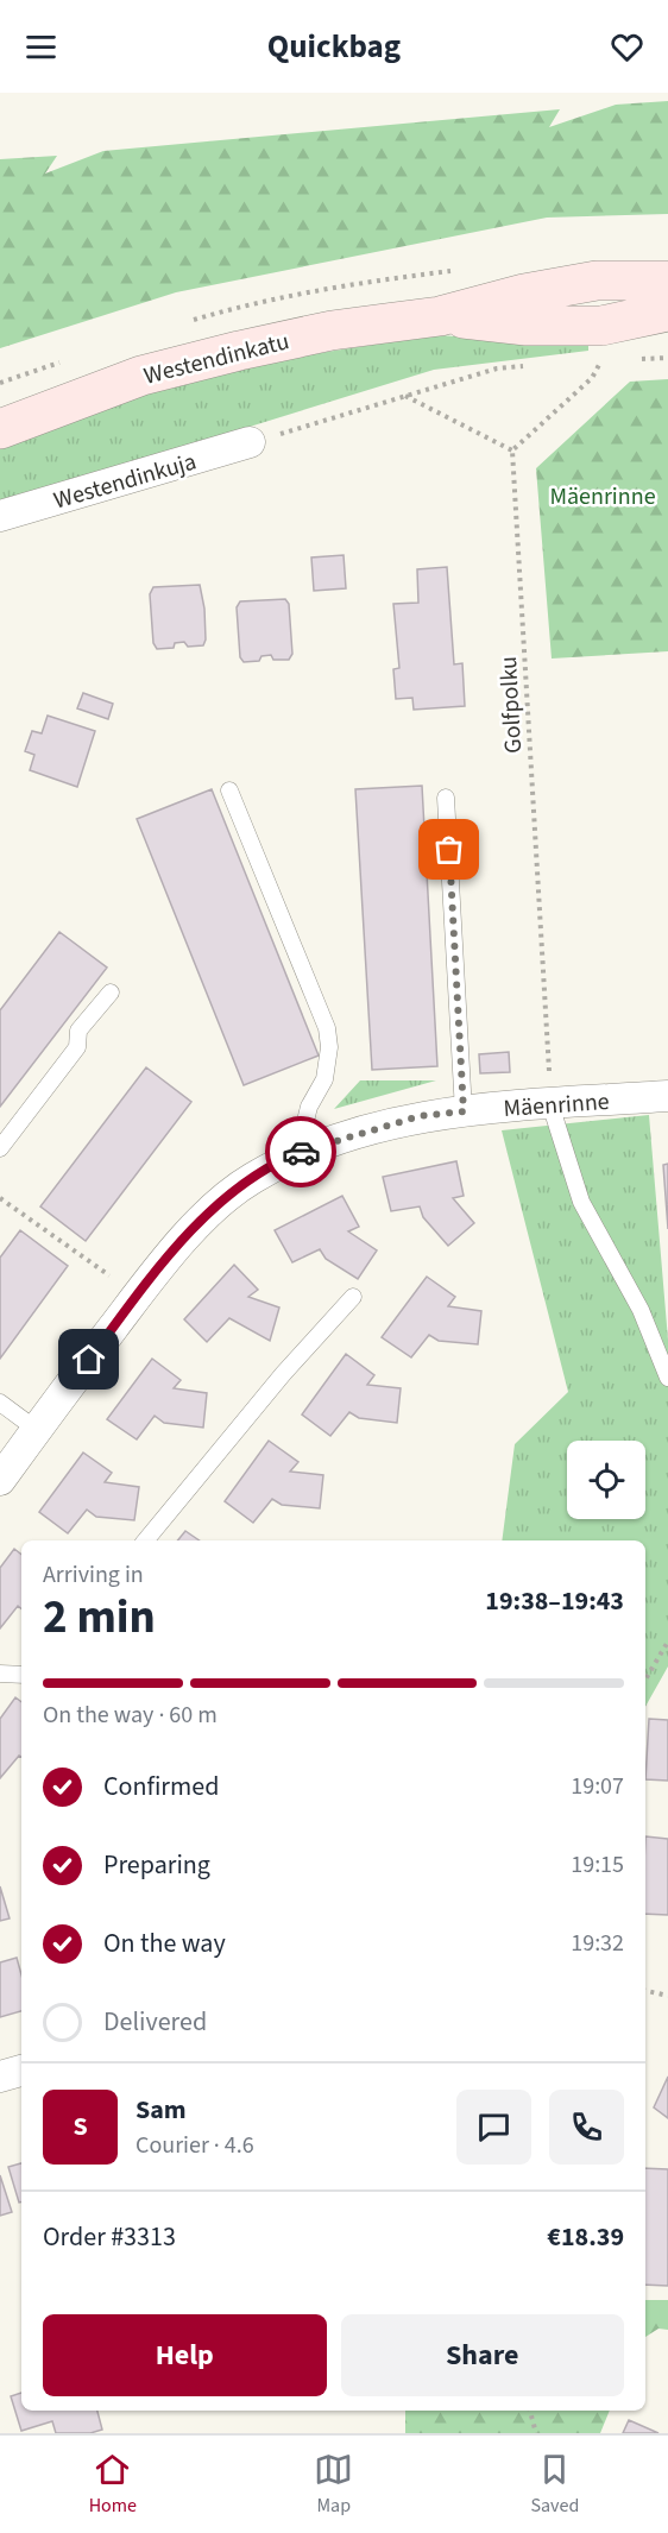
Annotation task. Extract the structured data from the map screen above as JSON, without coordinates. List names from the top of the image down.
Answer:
{
  "streets": {
    "main road": ["Westendinkatu"],
    "street": ["Westendinkuja", "Mäenrinne"],
    "path": ["Golfpolku"]
  },
  "parks": ["Mäenrinne"],
  "page": {
    "header": "Quickbag",
    "heading": ["2 min", "Arriving in", "19:38–19:43"],
    "panel": [
      "Sam",
      "Courier · 4.6",
      "Order #3313",
      "€18.39"
    ],
    "bar": "On the way · 60 m",
    "list": [
      ["Confirmed", "19:07"],
      ["Preparing", "19:15"],
      ["On the way", "19:32"],
      "Delivered"
    ],
    "round": "S",
    "buttons": ["Help", "Share"],
    "tabs": ["Home", "Map", "Saved"]
  }
}
